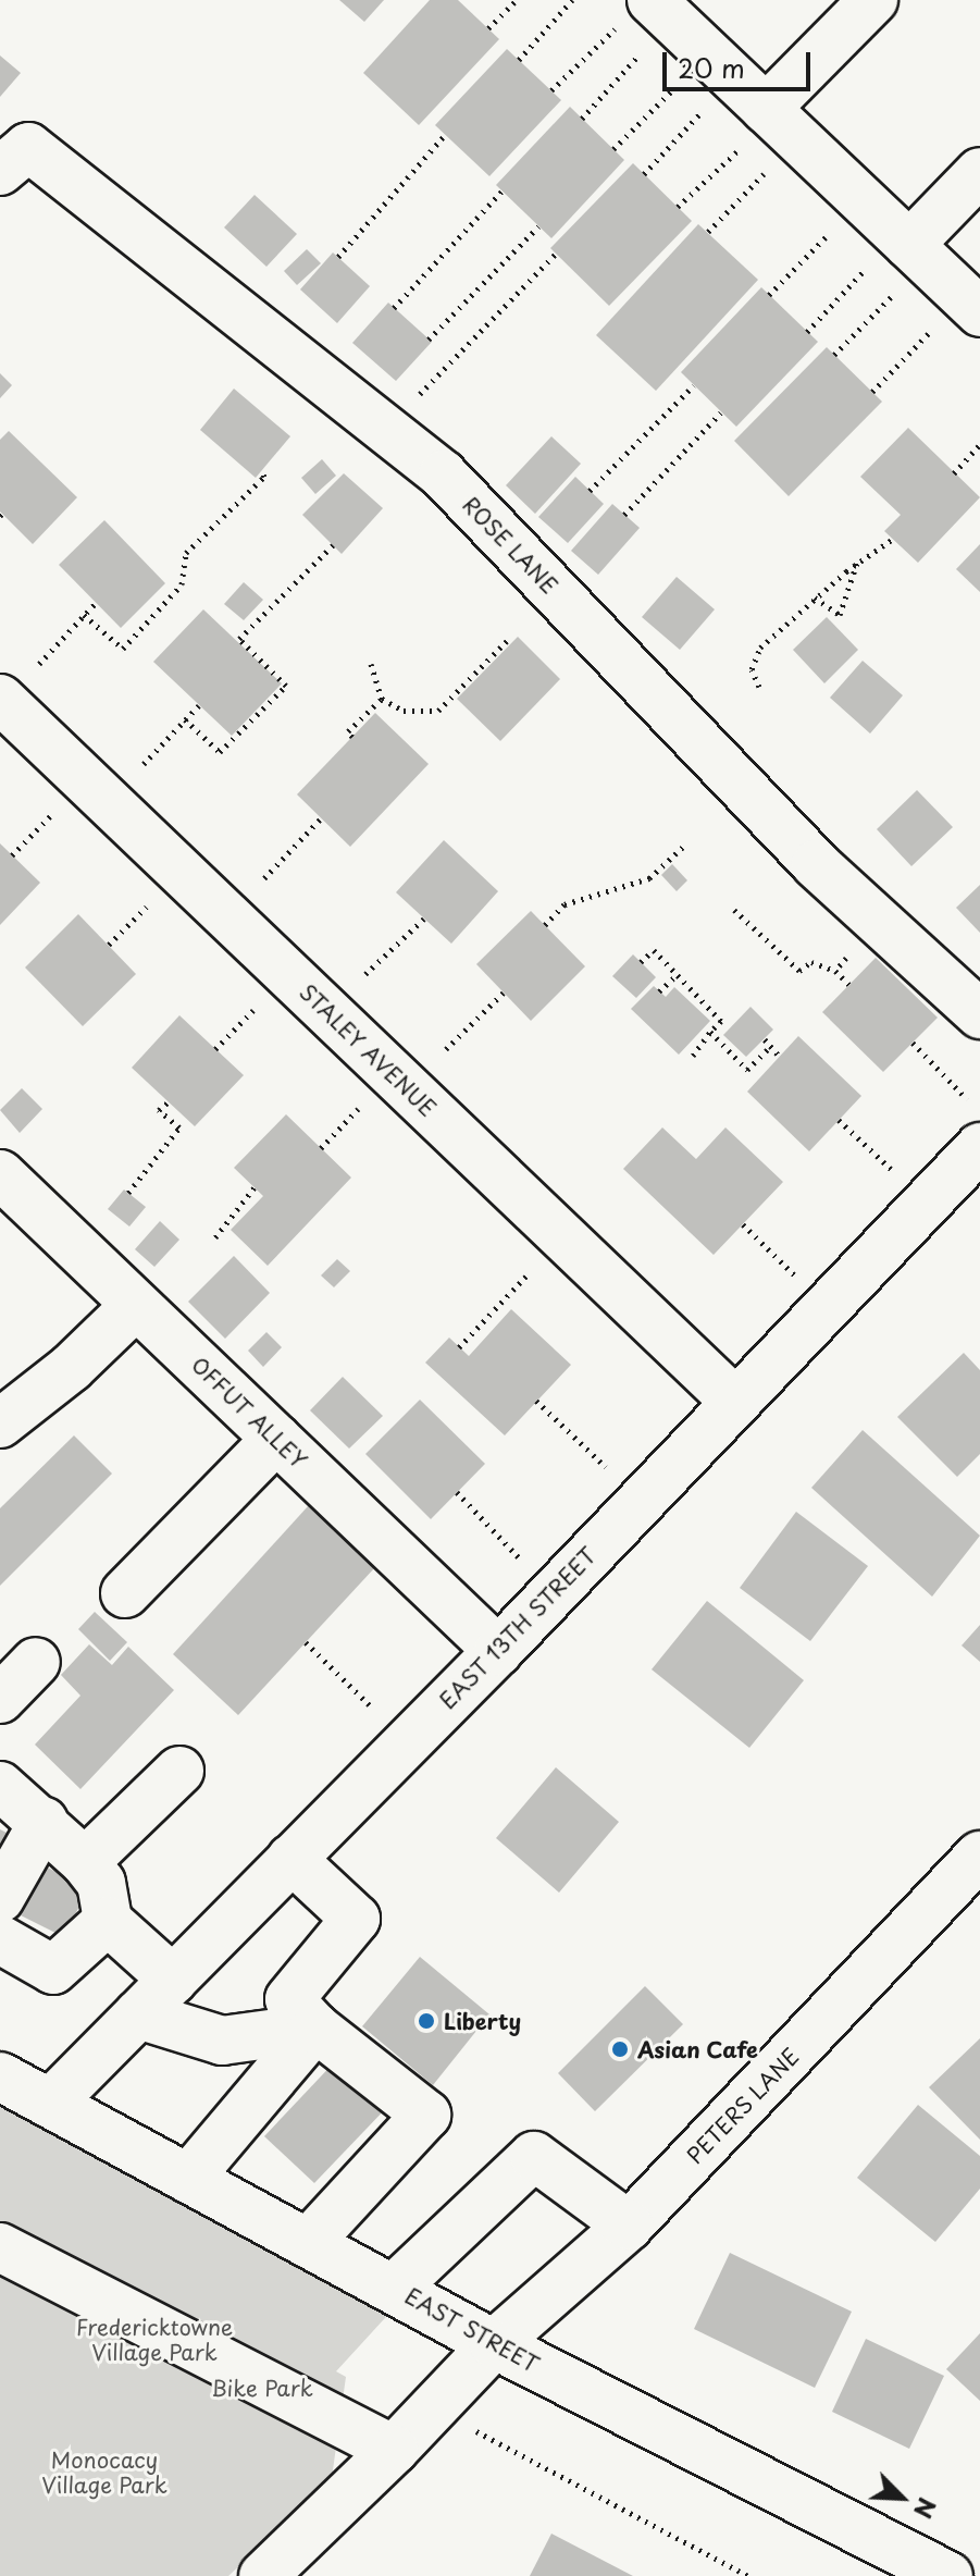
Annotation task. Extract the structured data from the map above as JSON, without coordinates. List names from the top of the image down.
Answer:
{
  "streets": {
    "street": [
      "ROSE LANE",
      "STALEY AVENUE",
      "OFFUT ALLEY",
      "EAST 13TH STREET",
      "PETERS LANE",
      "EAST STREET"
    ]
  },
  "crossings": [
    ["STALEY AVENUE", "EAST 13TH STREET"],
    ["OFFUT ALLEY", "EAST 13TH STREET"],
    ["EAST 13TH STREET", "EAST STREET"],
    ["PETERS LANE", "EAST STREET"]
  ],
  "parks": ["Fredericktowne Village Park", "Bike Park", "Monocacy Village Park"],
  "places": ["Liberty", "Asian Cafe"],
  "scale_bar": "20 m",
  "north": "bottom right"
}
